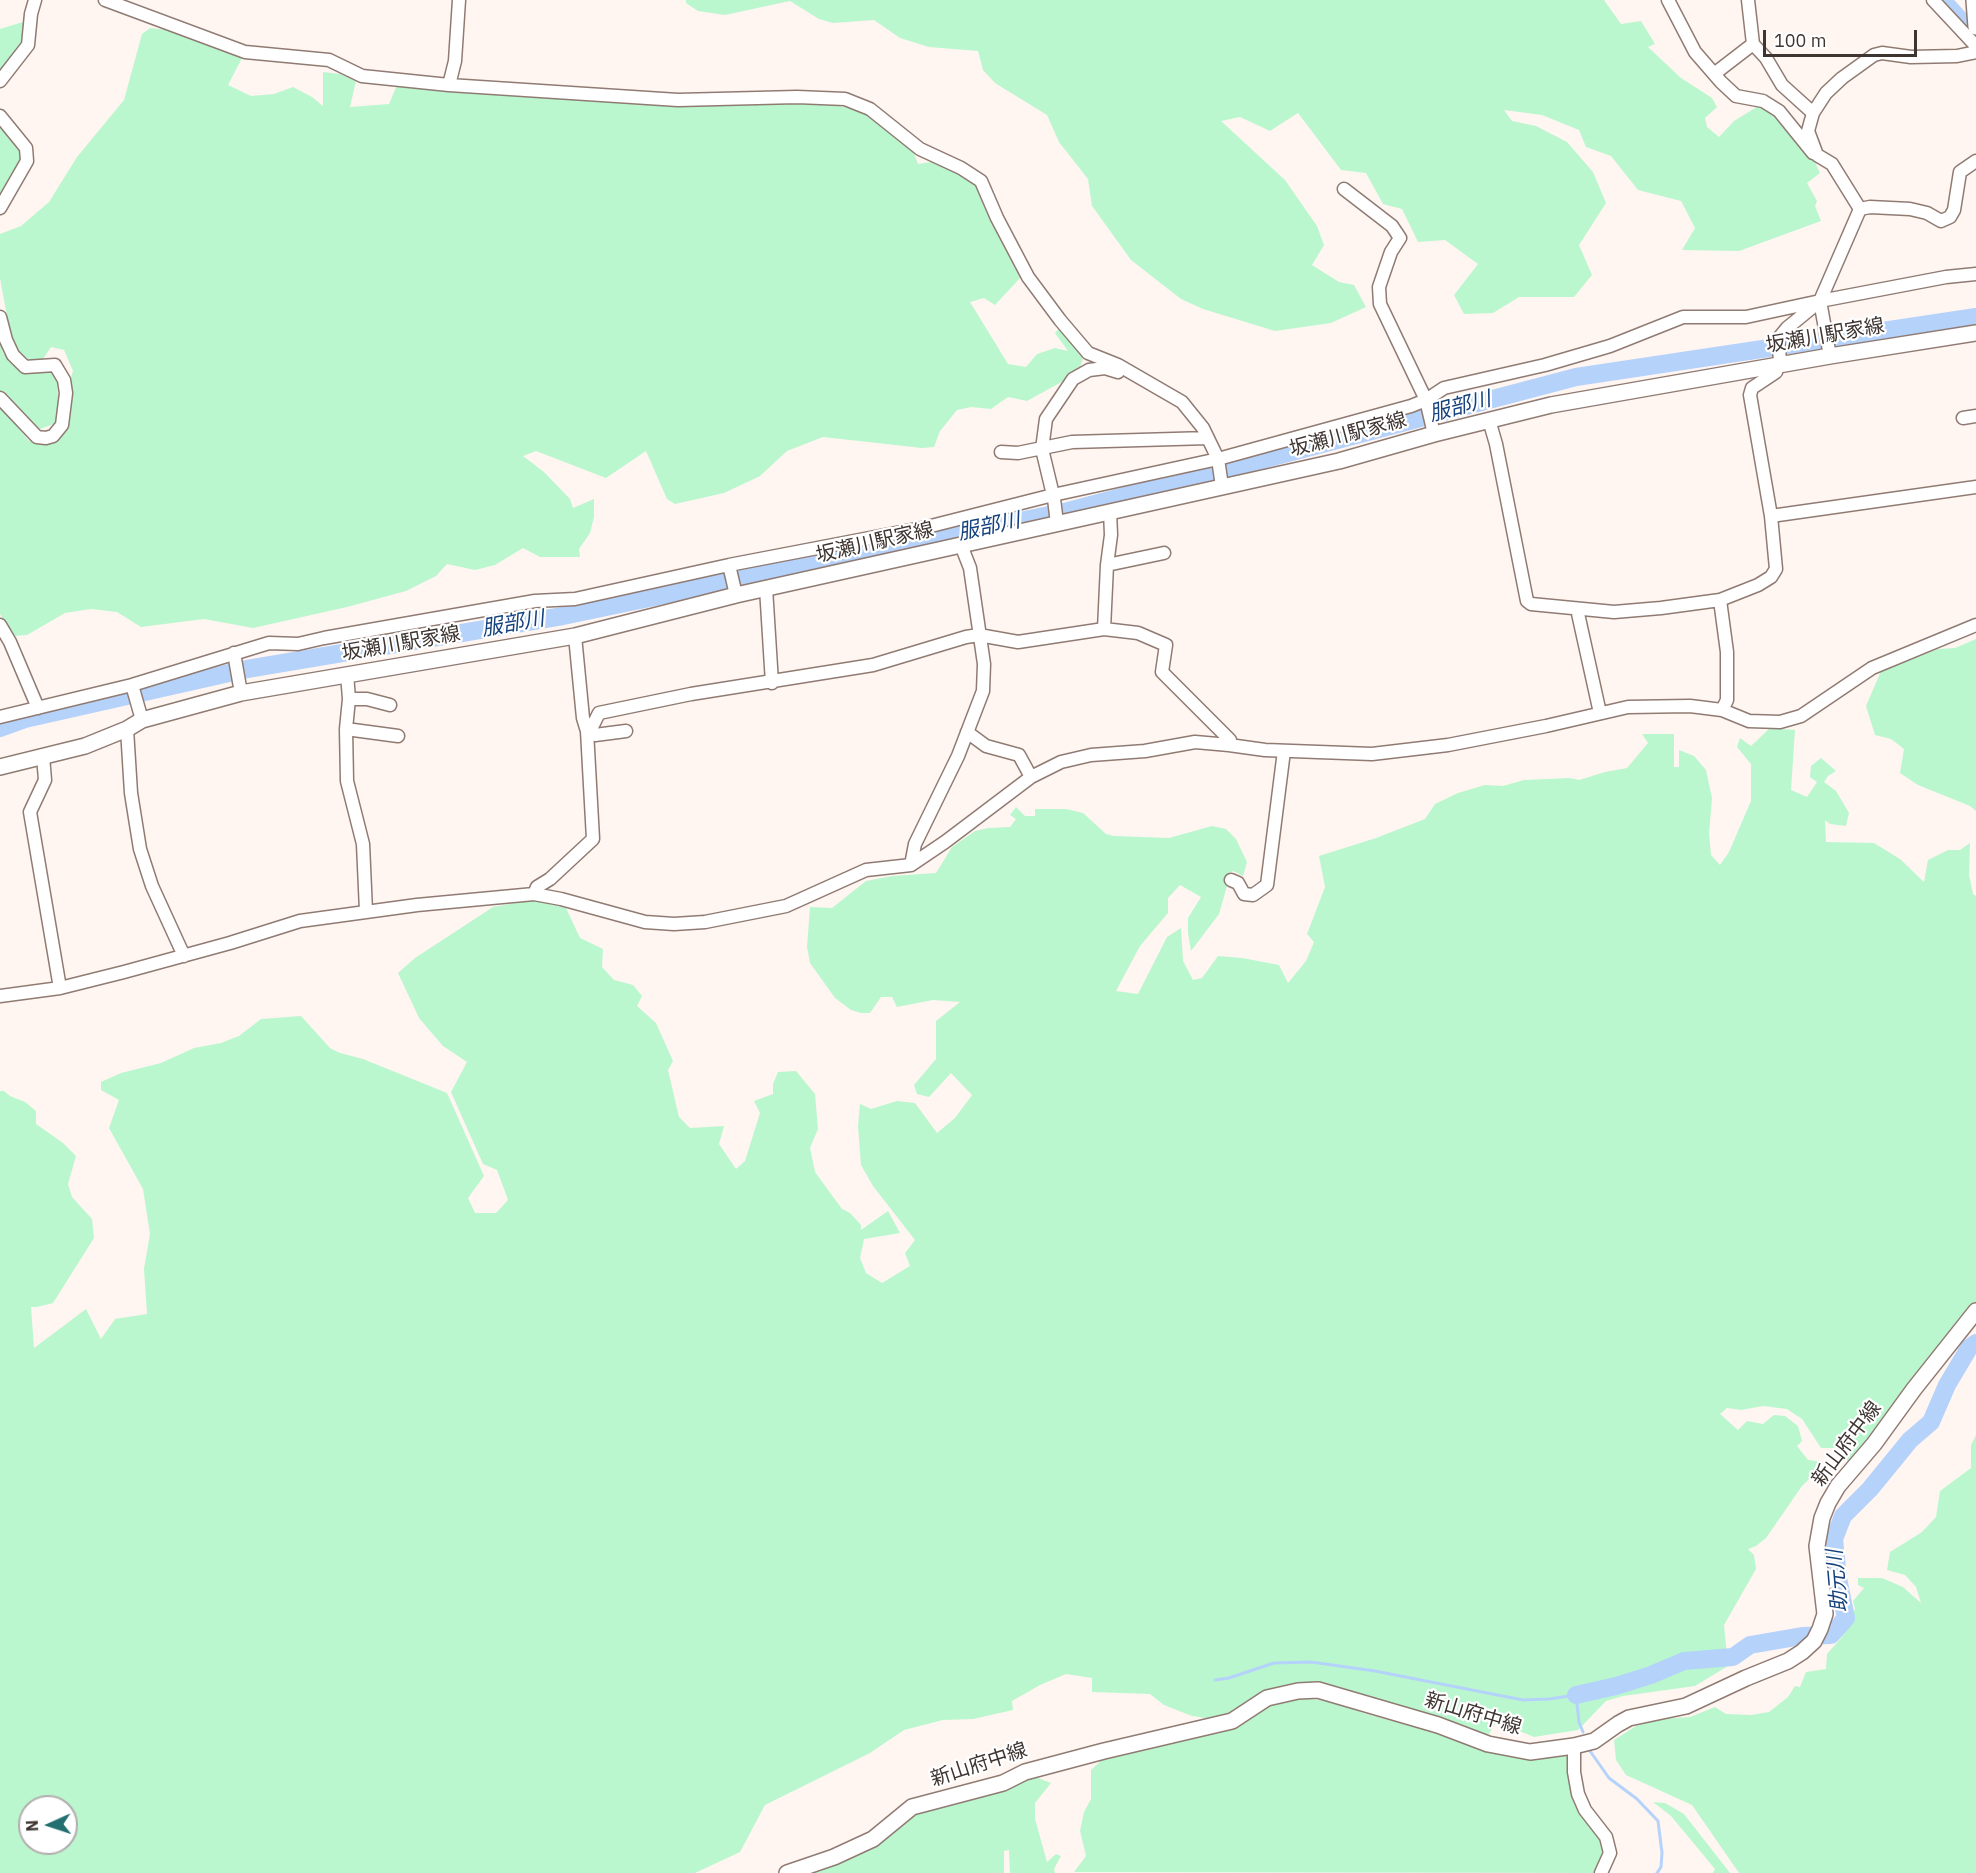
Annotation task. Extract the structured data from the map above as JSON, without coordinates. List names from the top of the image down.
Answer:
{
  "streets": {
    "main road": ["坂瀬川駅家線", "新山府中線"]
  },
  "water": ["服部川", "助元川"],
  "scale_bar": "100 m",
  "north": "left"
}
